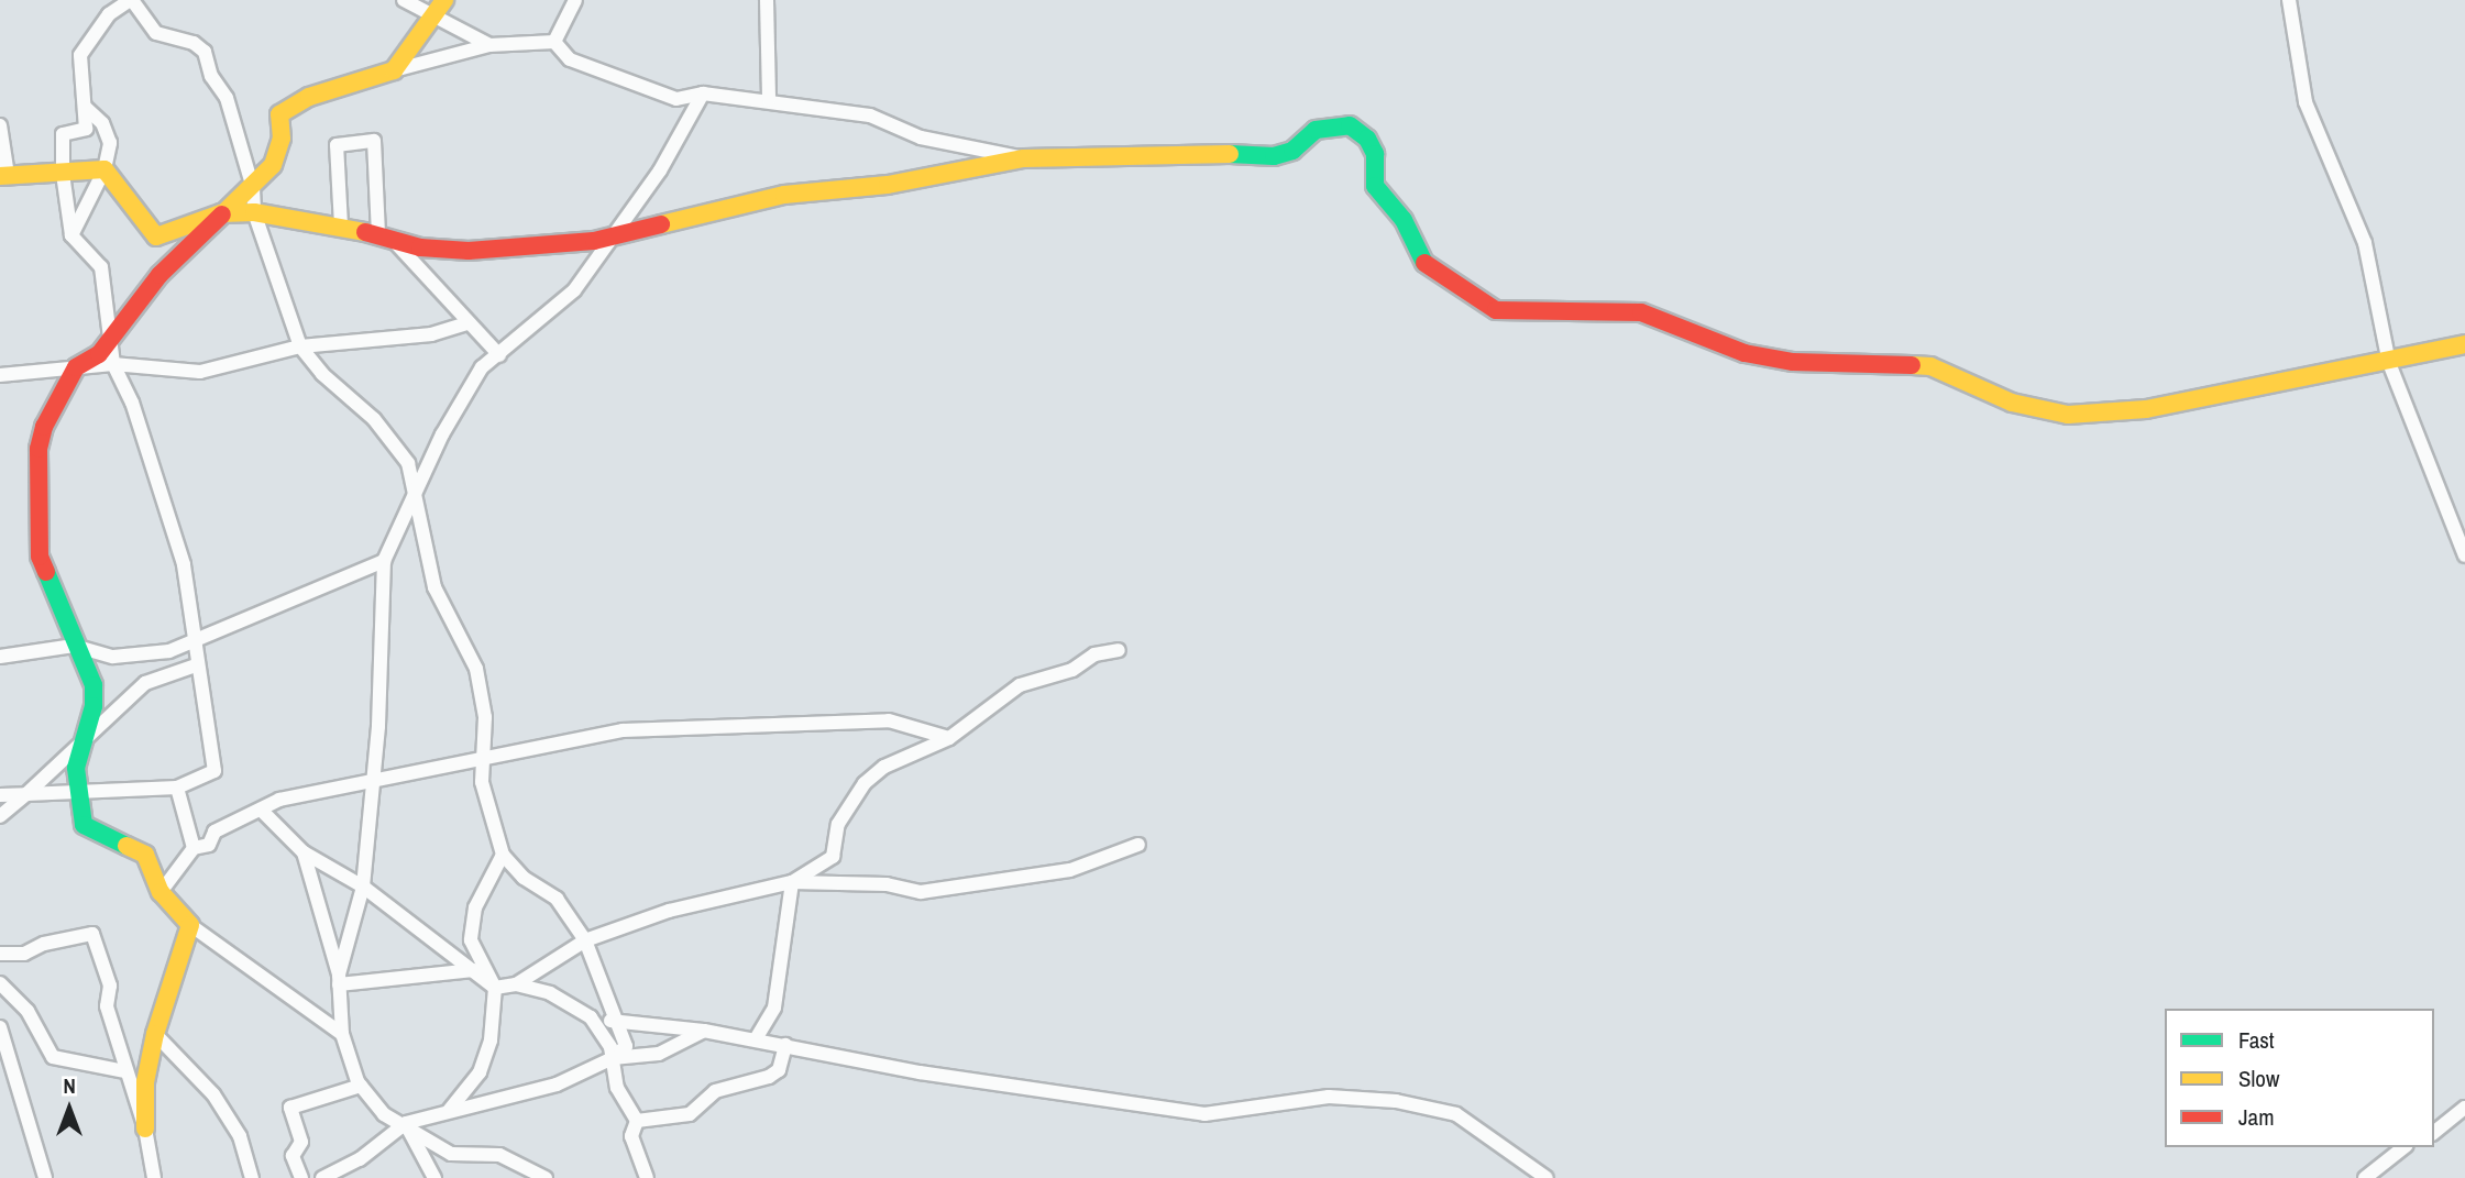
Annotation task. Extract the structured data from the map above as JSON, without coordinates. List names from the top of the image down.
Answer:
{
  "legend": ["Fast", "Slow", "Jam"],
  "north": "top"
}
